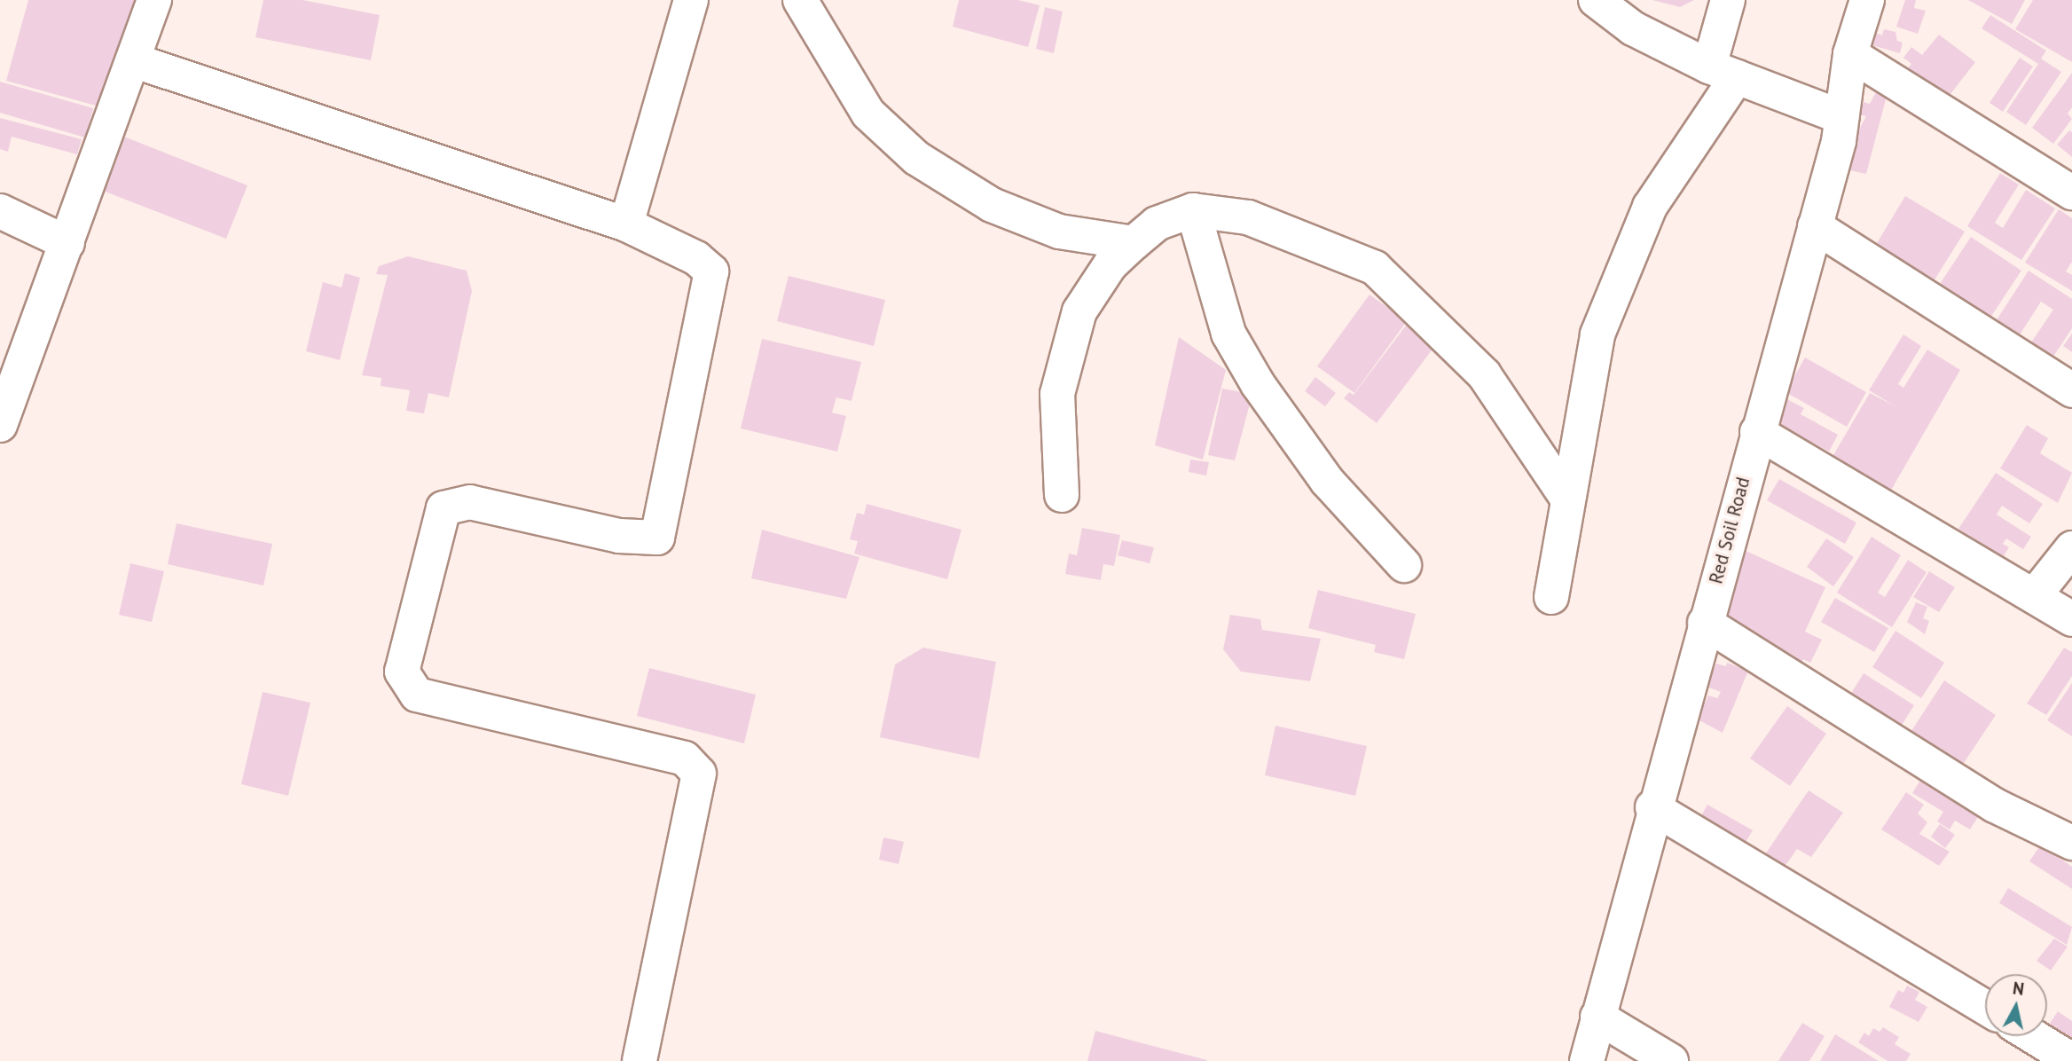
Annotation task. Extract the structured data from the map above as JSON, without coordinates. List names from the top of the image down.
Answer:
{
  "streets": {
    "street": ["Red Soil Road"]
  },
  "north": "top"
}
